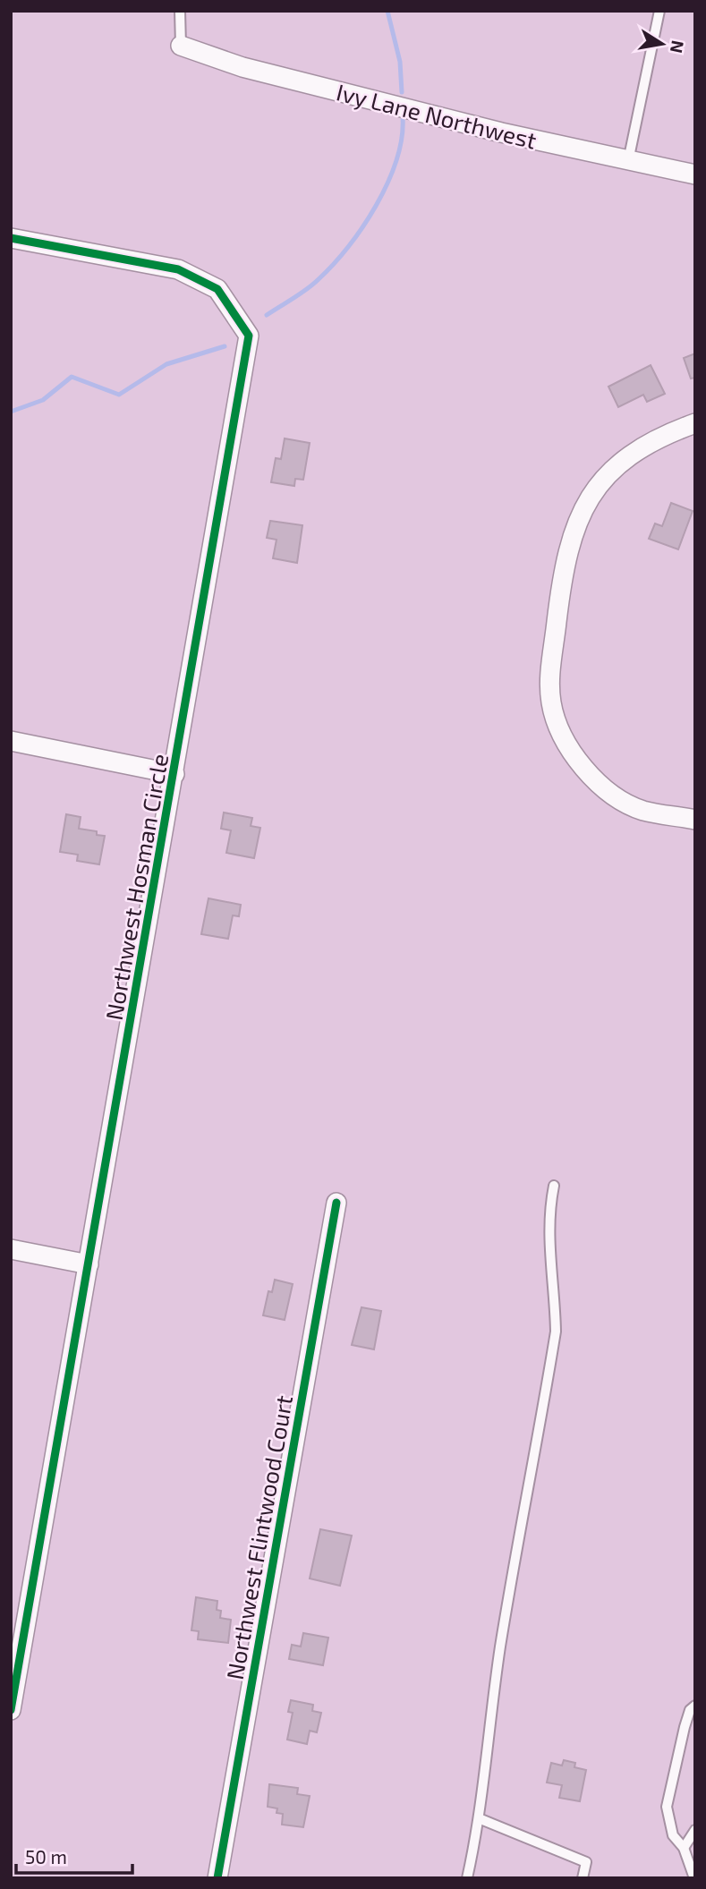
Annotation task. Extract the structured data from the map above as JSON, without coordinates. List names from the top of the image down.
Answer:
{
  "streets": {
    "street": ["Ivy Lane Northwest", "Northwest Hosman Circle", "Northwest Flintwood Court"]
  },
  "scale_bar": "50 m",
  "north": "right"
}
